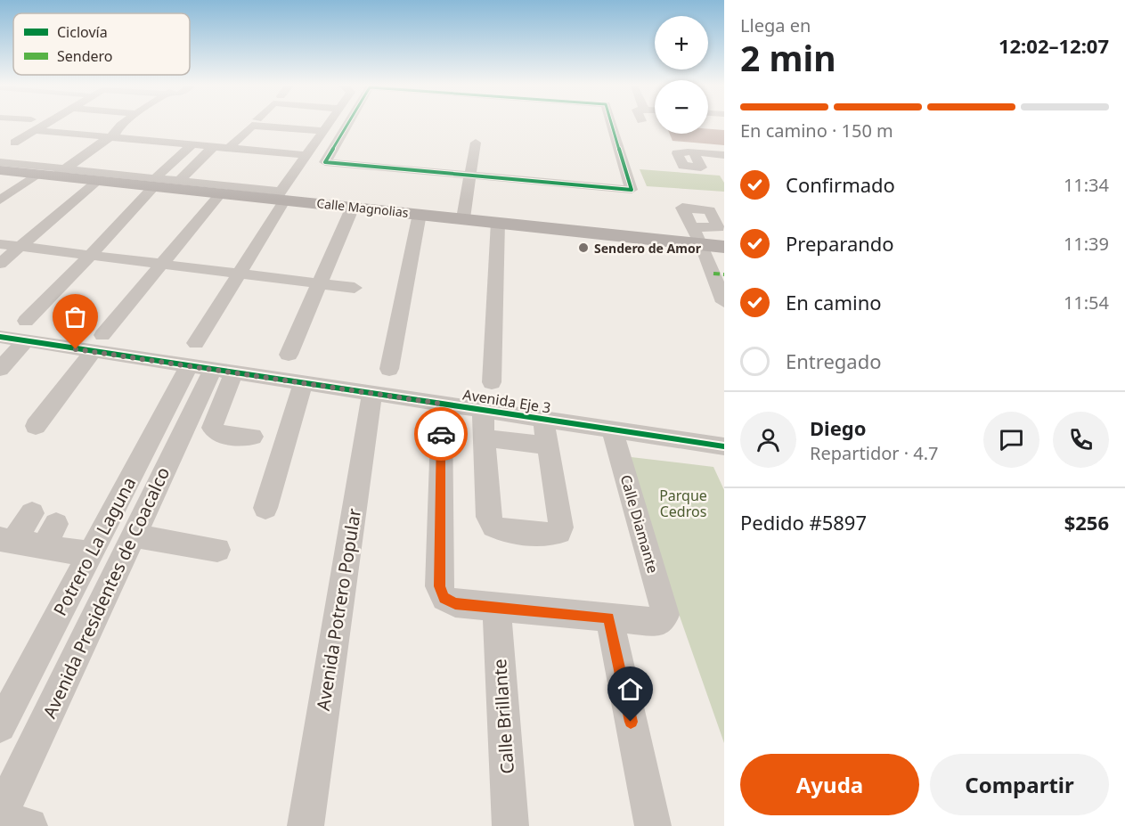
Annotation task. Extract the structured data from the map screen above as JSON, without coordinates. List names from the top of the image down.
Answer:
{
  "streets": {
    "main road": ["Calle Magnolias"],
    "street": [
      "Avenida Eje 3",
      "Calle Diamante",
      "Potrero La Laguna",
      "Avenida Presidentes de Coacalco",
      "Avenida Potrero Popular",
      "Calle Brillante"
    ]
  },
  "crossings": [
    ["Avenida Eje 3", "Calle Diamante"],
    ["Avenida Eje 3", "Potrero La Laguna"],
    ["Avenida Eje 3", "Avenida Presidentes de Coacalco"],
    ["Avenida Eje 3", "Avenida Potrero Popular"],
    ["Potrero La Laguna", "Avenida Presidentes de Coacalco"]
  ],
  "parks": ["Parque Cedros"],
  "places": ["Sendero de Amor"],
  "legend": ["Ciclovía", "Sendero"],
  "page": {
    "heading": ["2 min", "Llega en", "12:02–12:07"],
    "panel": [
      "Diego",
      "Repartidor · 4.7",
      "Pedido #5897",
      "$256"
    ],
    "map_buttons": ["+", "−"],
    "bar": "En camino · 150 m",
    "list": [
      ["Confirmado", "11:34"],
      ["Preparando", "11:39"],
      ["En camino", "11:54"],
      "Entregado"
    ],
    "buttons": ["Ayuda", "Compartir"]
  }
}
